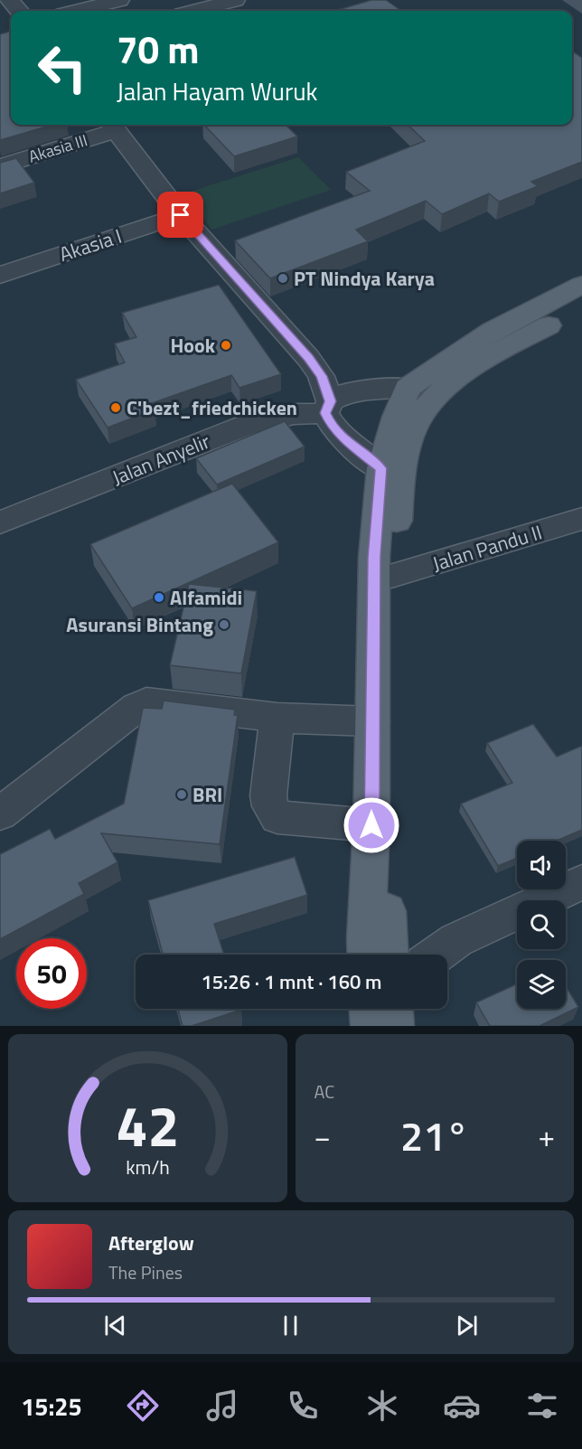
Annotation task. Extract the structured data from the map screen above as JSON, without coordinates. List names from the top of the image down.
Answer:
{
  "streets": {
    "street": [
      "Akasia III",
      "Akasia I",
      "Jalan Anyelir",
      "Jalan Pandu II"
    ]
  },
  "places": [
    "PT Nindya Karya",
    "Hook",
    "C'bezt_friedchicken",
    "Alfamidi",
    "Asuransi Bintang",
    "BRI"
  ],
  "page": {
    "turn": ["70 m", "Jalan Hayam Wuruk"],
    "limit": "50",
    "trip": "15:26 · 1 mnt · 160 m",
    "tile": "AC",
    "heat": ["−", "21°", "+"],
    "song": ["Afterglow", "The Pines"],
    "tabs": "15:25",
    "gauge": ["42", "km/h"]
  }
}
